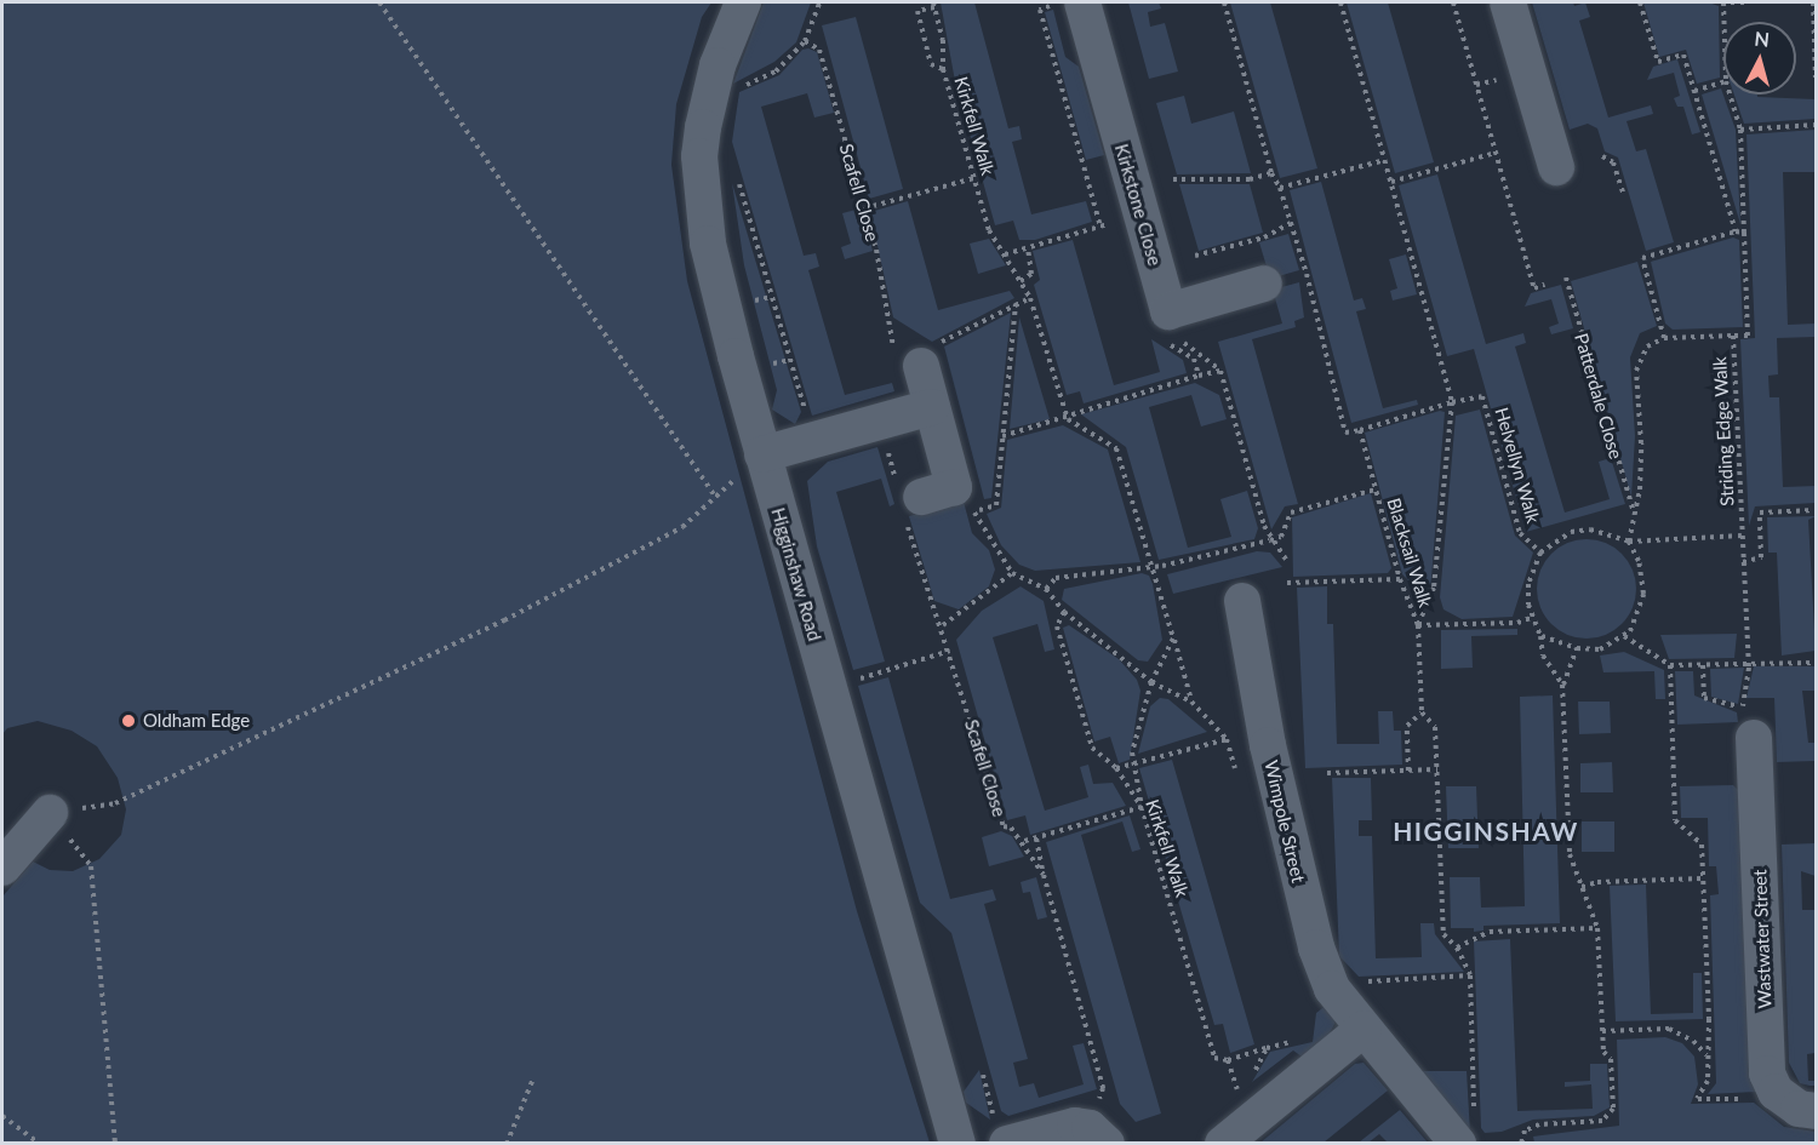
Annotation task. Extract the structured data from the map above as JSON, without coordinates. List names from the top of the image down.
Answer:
{
  "streets": {
    "street": [
      "Kirkstone Close",
      "Higginshaw Road",
      "Wimpole Street",
      "Wastwater Street"
    ],
    "path": [
      "Kirkfell Walk",
      "Scafell Close",
      "Patterdale Close",
      "Striding Edge Walk",
      "Helvellyn Walk",
      "Blacksail Walk"
    ]
  },
  "crossings": [
    ["Striding Edge Walk", "Wastwater Street"],
    ["Blacksail Walk", "Wimpole Street"]
  ],
  "districts": ["HIGGINSHAW"],
  "places": ["Oldham Edge"],
  "north": "top"
}
